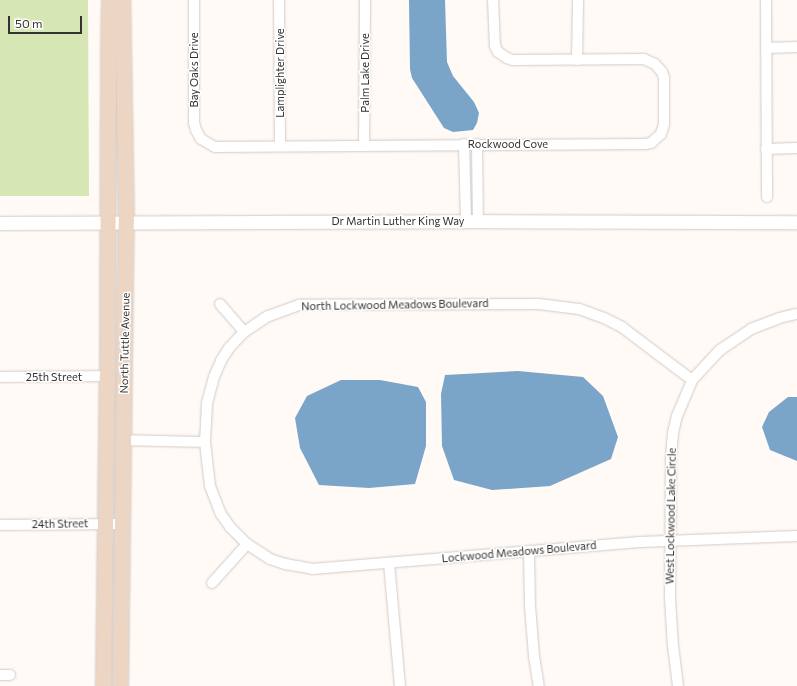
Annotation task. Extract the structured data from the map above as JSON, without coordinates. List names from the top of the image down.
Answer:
{
  "streets": {
    "main road": ["North Tuttle Avenue"],
    "street": [
      "Bay Oaks Drive",
      "Lamplighter Drive",
      "Palm Lake Drive",
      "Rockwood Cove",
      "Dr Martin Luther King Way",
      "North Lockwood Meadows Boulevard",
      "25th Street",
      "West Lockwood Lake Circle",
      "24th Street",
      "Lockwood Meadows Boulevard"
    ]
  },
  "crossings": [
    ["Bay Oaks Drive", "Rockwood Cove"],
    ["Lamplighter Drive", "Rockwood Cove"],
    ["Palm Lake Drive", "Rockwood Cove"],
    ["Dr Martin Luther King Way", "North Tuttle Avenue"],
    ["North Lockwood Meadows Boulevard", "West Lockwood Lake Circle"],
    ["North Lockwood Meadows Boulevard", "Lockwood Meadows Boulevard"],
    ["North Tuttle Avenue", "25th Street"],
    ["North Tuttle Avenue", "24th Street"],
    ["West Lockwood Lake Circle", "Lockwood Meadows Boulevard"]
  ],
  "scale_bar": "50 m"
}
